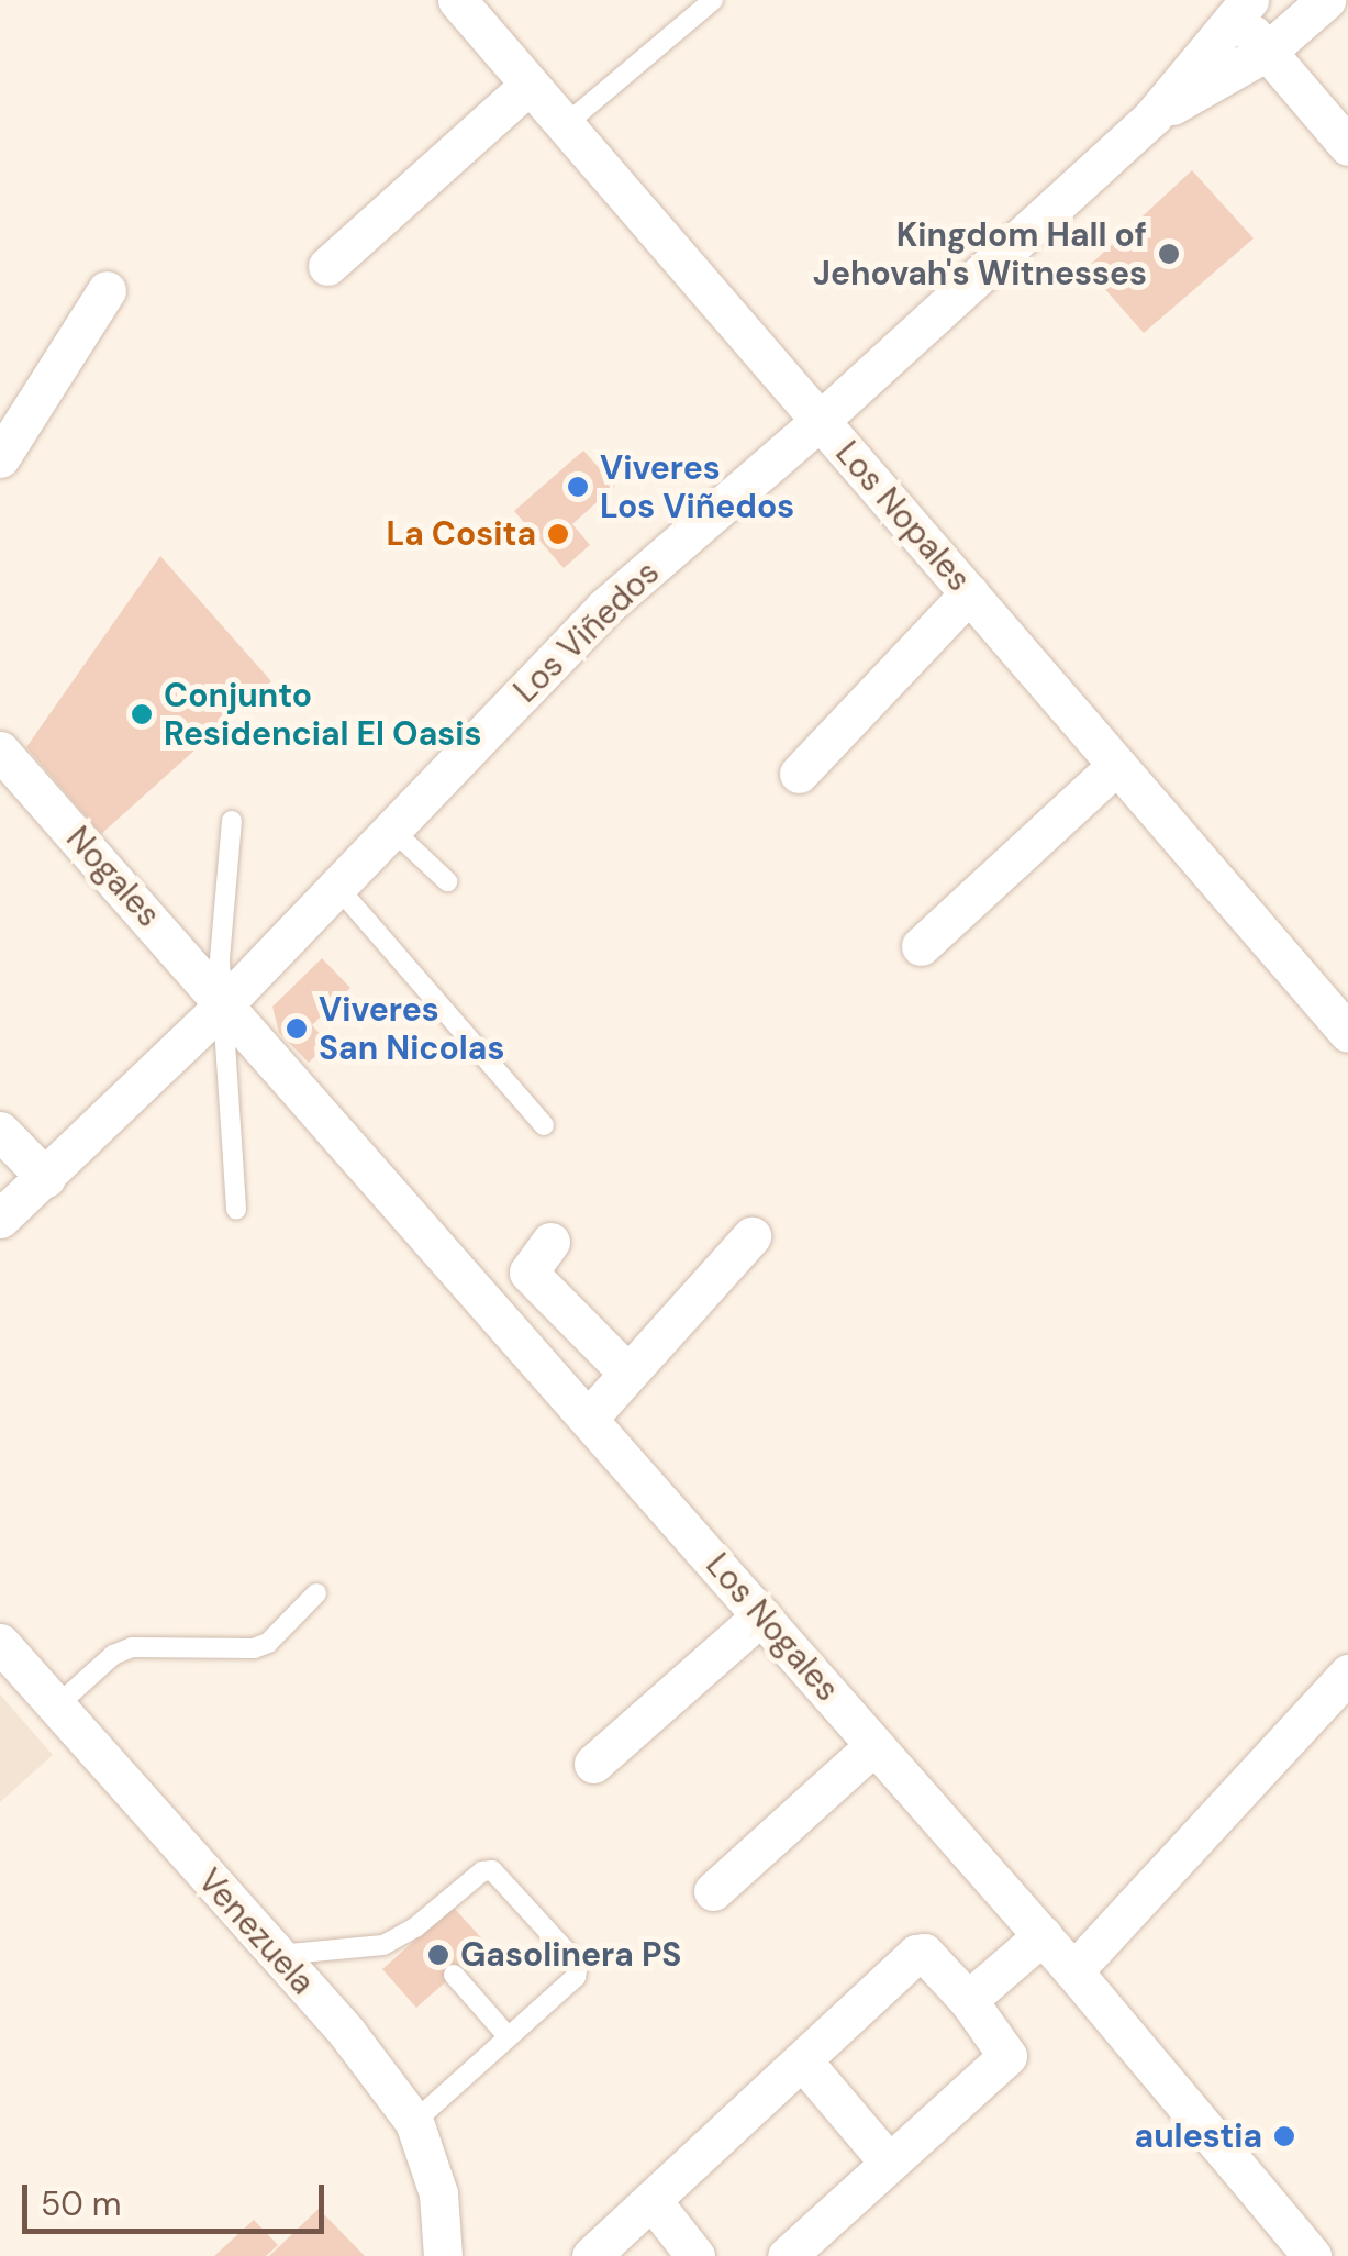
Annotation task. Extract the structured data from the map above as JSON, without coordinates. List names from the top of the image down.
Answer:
{
  "streets": {
    "street": [
      "Los Nopales",
      "Los Viñedos",
      "Nogales",
      "Los Nogales",
      "Venezuela"
    ]
  },
  "crossings": [
    ["Los Nopales", "Los Viñedos"],
    ["Los Viñedos", "Nogales"],
    ["Los Viñedos", "Los Nogales"],
    ["Nogales", "Los Nogales"]
  ],
  "places": [
    "Kingdom Hall of Jehovah's Witnesses",
    "Viveres Los Viñedos",
    "La Cosita",
    "Conjunto Residencial El Oasis",
    "Viveres San Nicolas",
    "Gasolinera PS",
    "aulestia"
  ],
  "scale_bar": "50 m"
}
